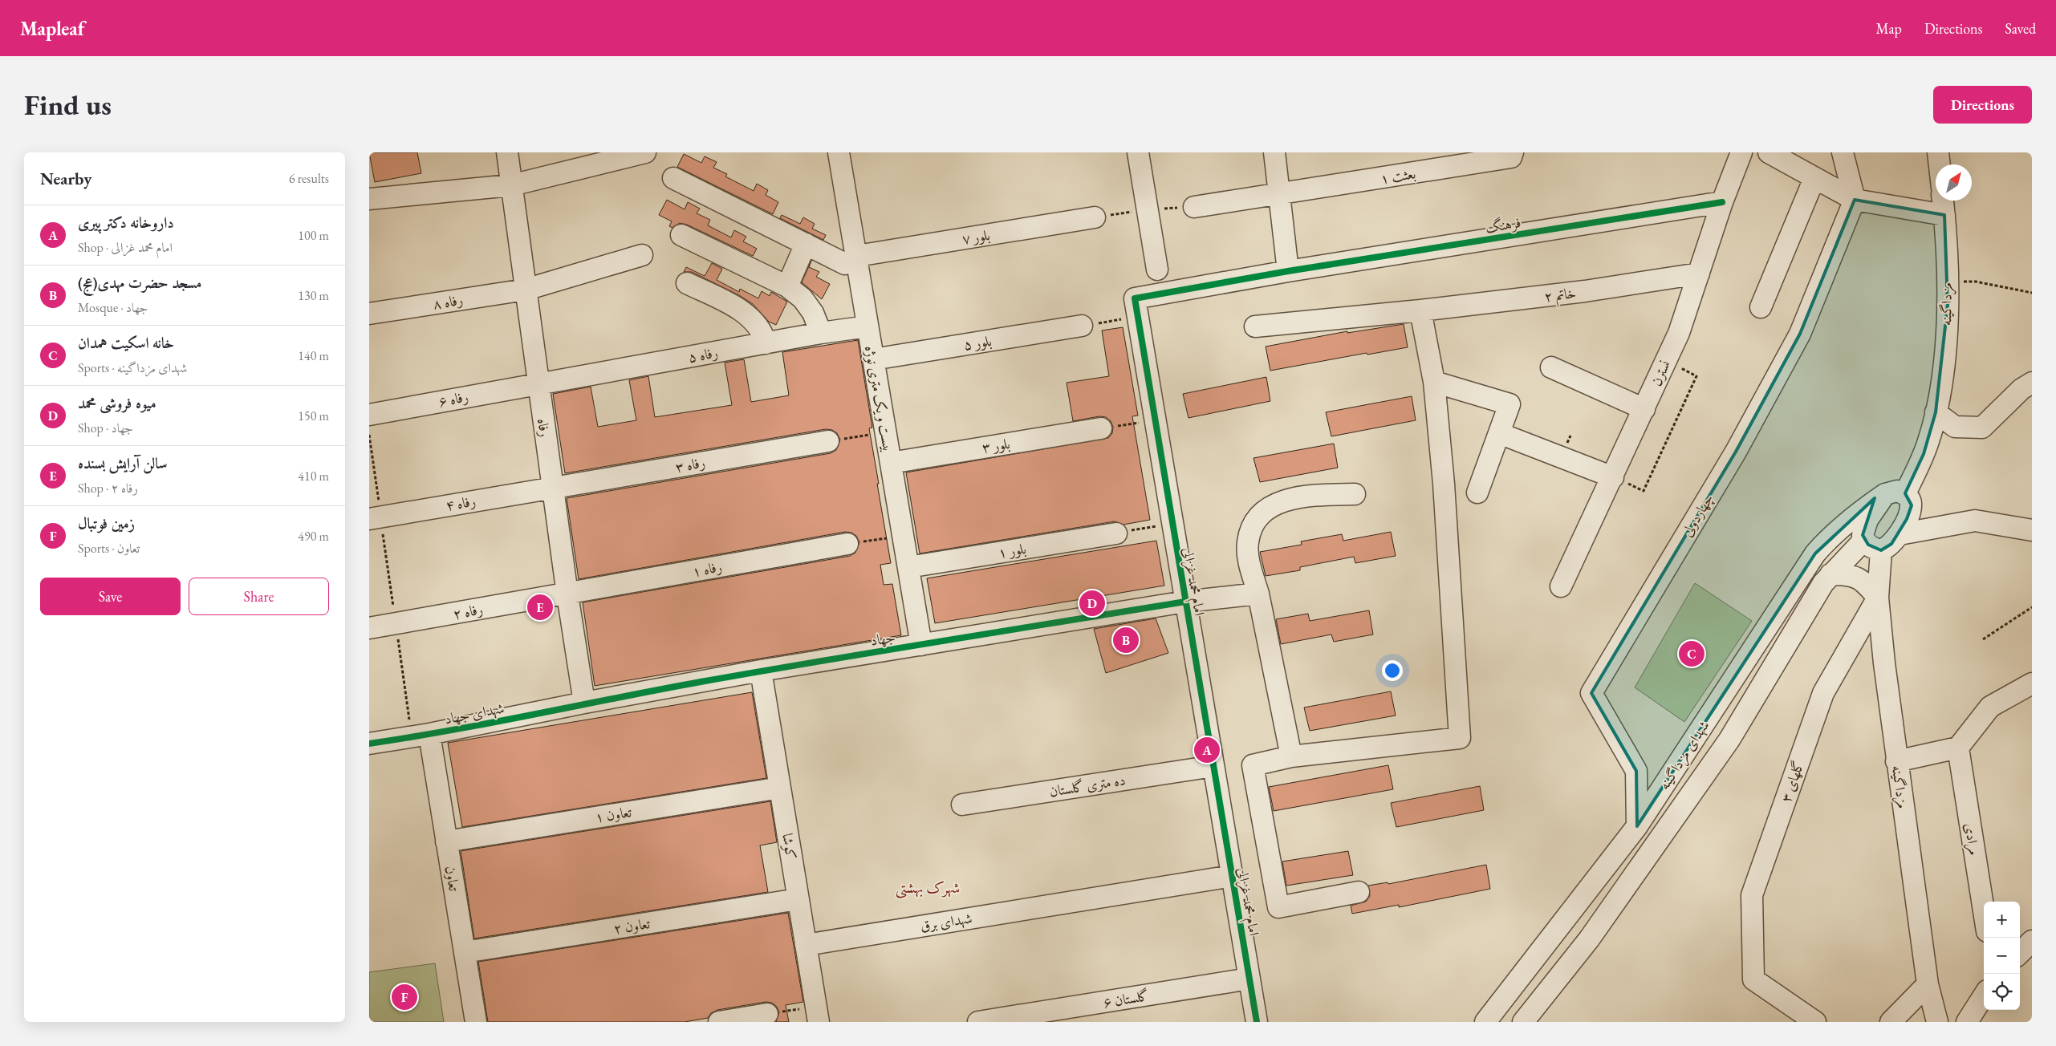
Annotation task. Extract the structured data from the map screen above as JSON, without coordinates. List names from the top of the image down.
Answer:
{
  "streets": {
    "street": [
      "بعثت ۱",
      "فرهنگ",
      "بلور ۷",
      "خاتم ۲",
      "رفاه ۸",
      "مزداگینه",
      "بلور ۵",
      "رفاه ۵",
      "نسترن",
      "رفاه ۶",
      "بیست و یک متری نوژه",
      "رفاه",
      "بلور ۳",
      "رفاه ۳",
      "رفاه ۴",
      "چهاردولی",
      "بلور ۱",
      "رفاه ۱",
      "امام محمد غزالی",
      "رفاه ۲",
      "جهاد",
      "شهدای جهاد",
      "شهدای مزداگینه",
      "گلهای ۳",
      "ده متری گلستان",
      "تعاون ۱",
      "مرادی",
      "کوشا",
      "تعاون",
      "شهدای برق",
      "تعاون ۲",
      "گلستان ۶"
    ]
  },
  "crossings": [
    ["فرهنگ", "نسترن"],
    ["بلور ۷", "بیست و یک متری نوژه"],
    ["خاتم ۲", "نسترن"],
    ["رفاه ۸", "رفاه"],
    ["مزداگینه", "شهدای مزداگینه"],
    ["مزداگینه", "گلهای ۳"],
    ["بلور ۵", "بیست و یک متری نوژه"],
    ["رفاه ۵", "رفاه ۶"],
    ["رفاه ۵", "بیست و یک متری نوژه"],
    ["رفاه ۵", "رفاه"],
    ["رفاه ۶", "رفاه"],
    ["بیست و یک متری نوژه", "بلور ۳"],
    ["بیست و یک متری نوژه", "بلور ۱"],
    ["بیست و یک متری نوژه", "جهاد"],
    ["رفاه", "رفاه ۳"],
    ["رفاه", "رفاه ۴"],
    ["رفاه", "رفاه ۱"],
    ["رفاه", "رفاه ۲"],
    ["رفاه", "جهاد"],
    ["رفاه", "شهدای جهاد"],
    ["رفاه ۳", "رفاه ۴"],
    ["چهاردولی", "شهدای مزداگینه"],
    ["رفاه ۱", "رفاه ۲"],
    ["امام محمد غزالی", "جهاد"],
    ["امام محمد غزالی", "ده متری گلستان"],
    ["امام محمد غزالی", "شهدای برق"],
    ["امام محمد غزالی", "گلستان ۶"],
    ["جهاد", "شهدای جهاد"],
    ["جهاد", "کوشا"],
    ["شهدای جهاد", "تعاون"],
    ["تعاون ۱", "کوشا"],
    ["تعاون ۱", "تعاون"],
    ["کوشا", "شهدای برق"],
    ["کوشا", "تعاون ۲"],
    ["تعاون", "تعاون ۲"]
  ],
  "districts": ["شهرک بهشتی"],
  "north": "top right",
  "page": {
    "header": "Mapleaf",
    "nav": ["Map", "Directions", "Saved"],
    "buttons": [
      "Directions",
      ["Save", "Share"]
    ],
    "title": "Find us",
    "heading": ["Nearby", "6 results"],
    "list": [
      {
        "mark": "A",
        "name": "داروخانه دکتر پیری",
        "note": "Shop · امام محمد غزالی",
        "value": "100 m"
      },
      {
        "mark": "B",
        "name": "مسجد حضرت مهدی(عج)",
        "note": "Mosque · جهاد",
        "value": "130 m"
      },
      {
        "mark": "C",
        "name": "خانه اسكيت همدان",
        "note": "Sports · شهدای مزداگینه",
        "value": "140 m"
      },
      {
        "mark": "D",
        "name": "میوه فروشی محمد",
        "note": "Shop · جهاد",
        "value": "150 m"
      },
      {
        "mark": "E",
        "name": "سالن آرایش بسنده",
        "note": "Shop · رفاه ۲",
        "value": "410 m"
      },
      {
        "mark": "F",
        "name": "زمین فوتبال",
        "note": "Sports · تعاون",
        "value": "490 m"
      }
    ],
    "pins": [
      "D",
      "E",
      "B",
      "C",
      "A",
      "F"
    ],
    "map_buttons": ["+", "−"]
  }
}
